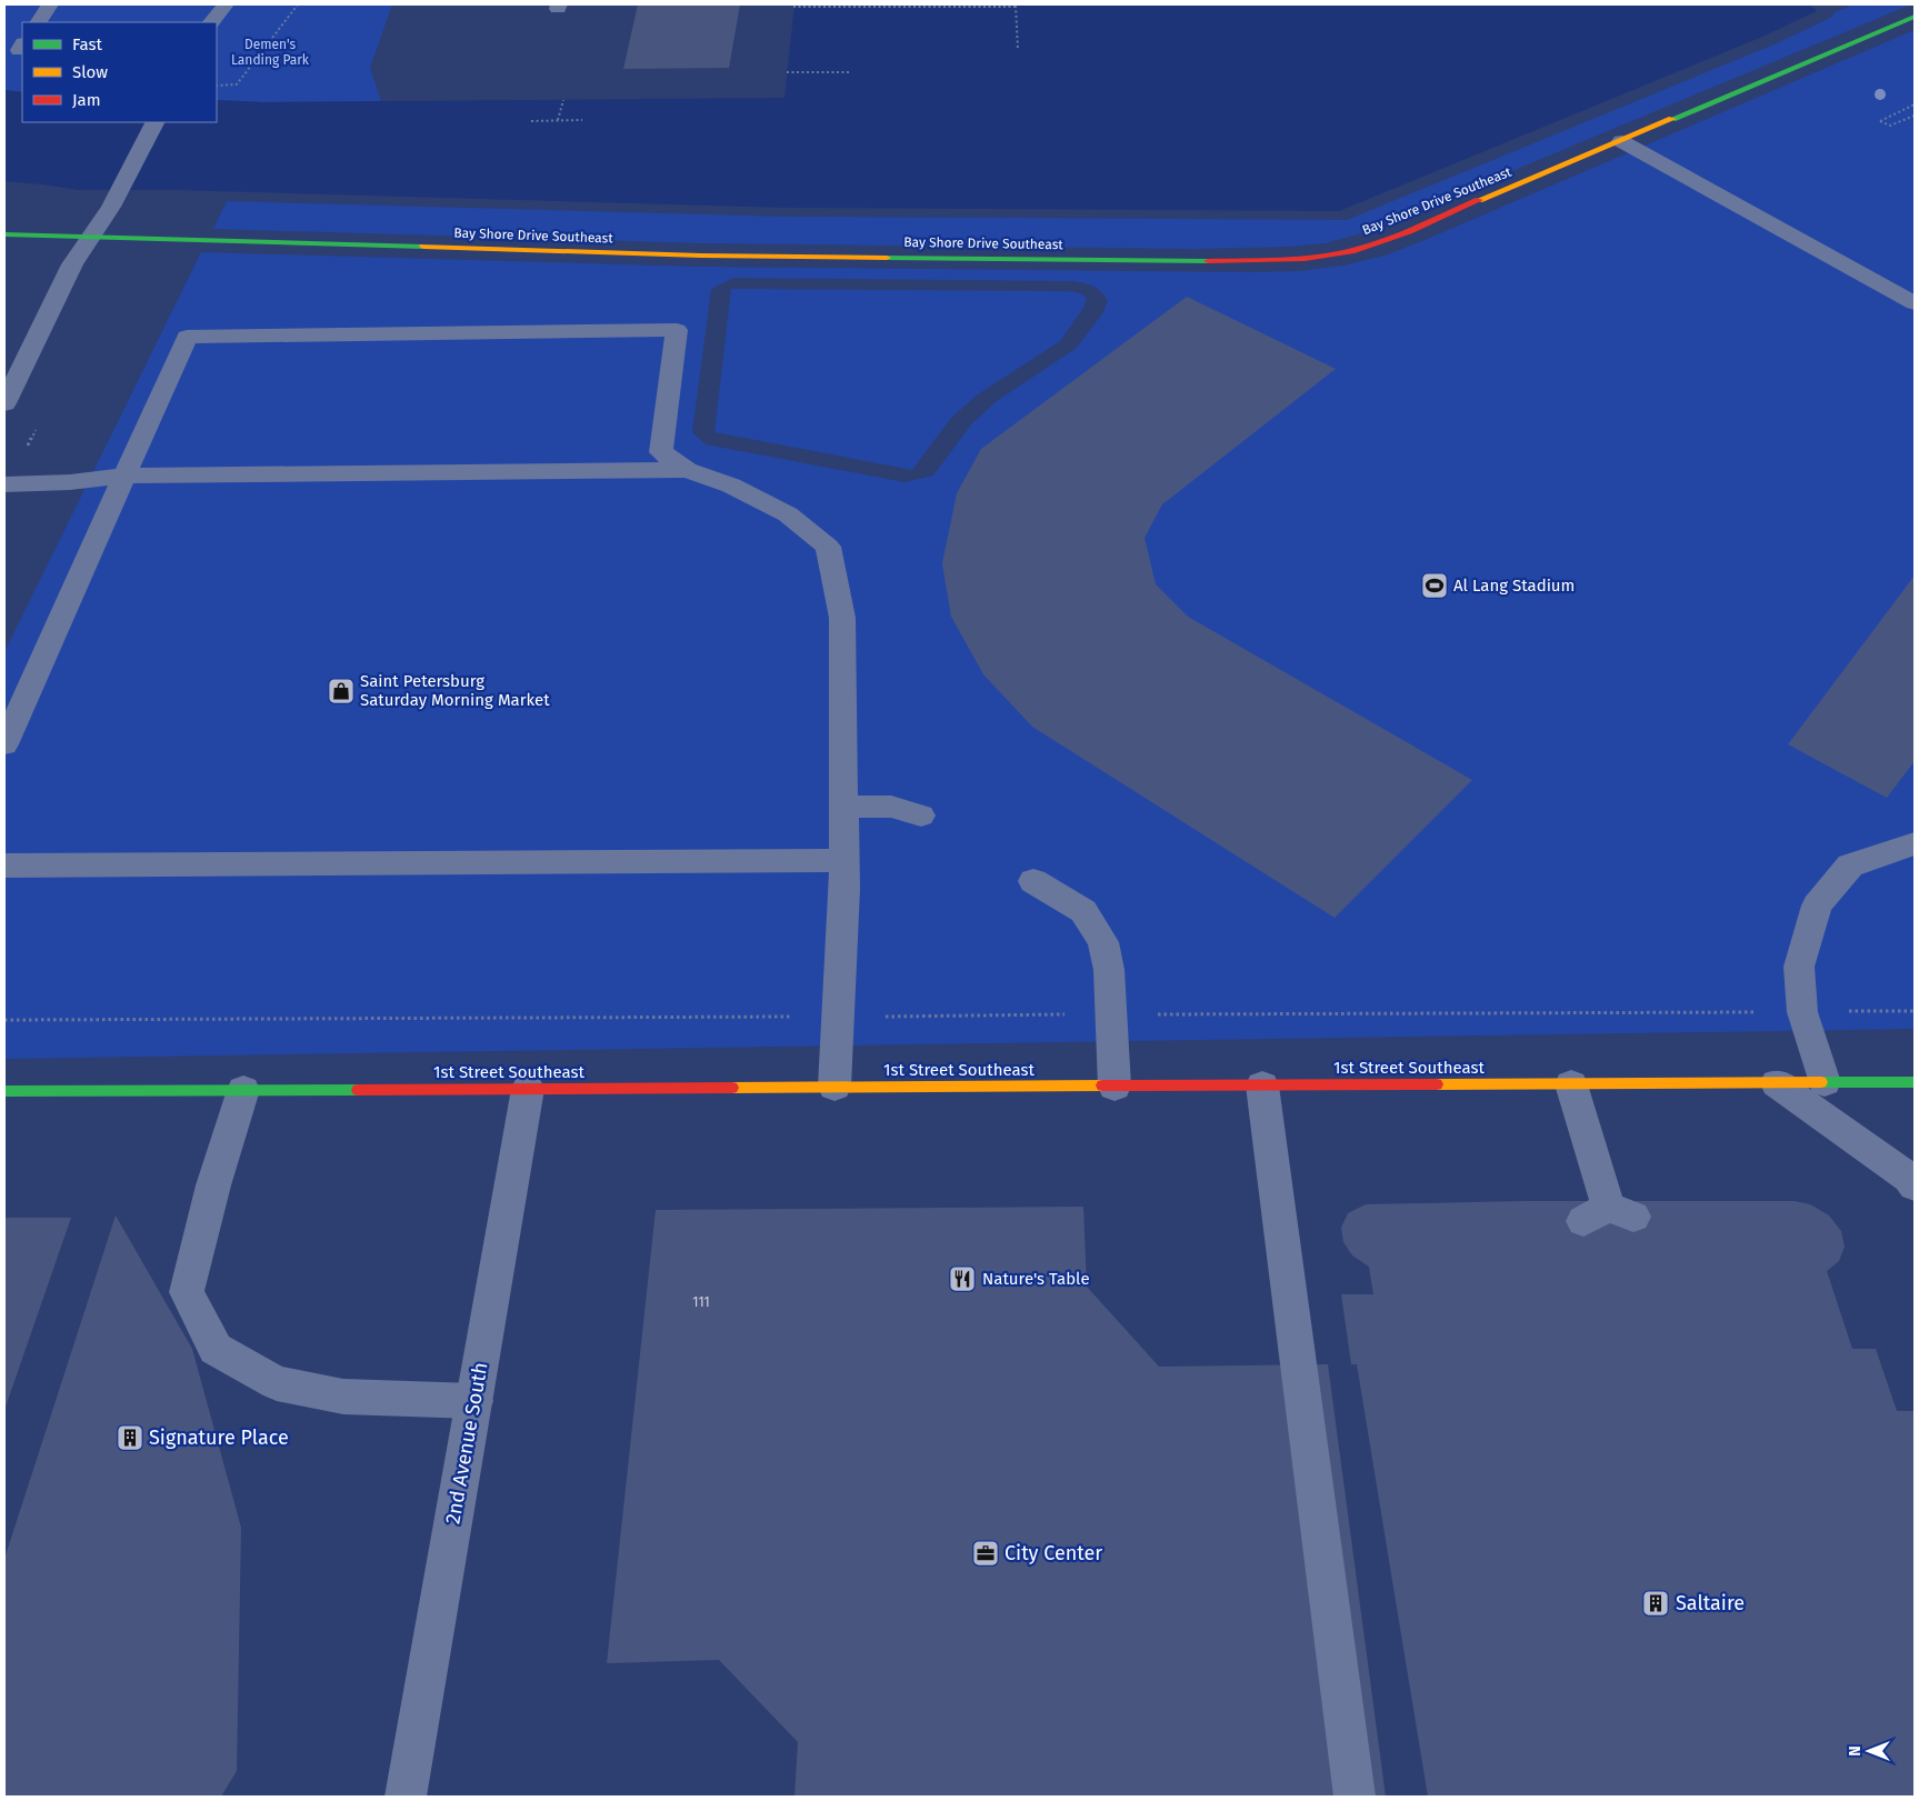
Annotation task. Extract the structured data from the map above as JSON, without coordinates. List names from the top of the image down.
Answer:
{
  "streets": {
    "street": ["Bay Shore Drive Southeast", "1st Street Southeast", "2nd Avenue South"]
  },
  "crossings": [
    ["1st Street Southeast", "2nd Avenue South"]
  ],
  "parks": ["Demen's Landing Park"],
  "places": {
    "sports": ["Al Lang Stadium"],
    "shop": ["Saint Petersburg Saturday Morning Market"],
    "restaurant": ["Nature's Table"],
    "building": ["Signature Place", "Saltaire"],
    "office": ["City Center"]
  },
  "house_numbers": ["111"],
  "legend": ["Fast", "Slow", "Jam"],
  "north": "left"
}
